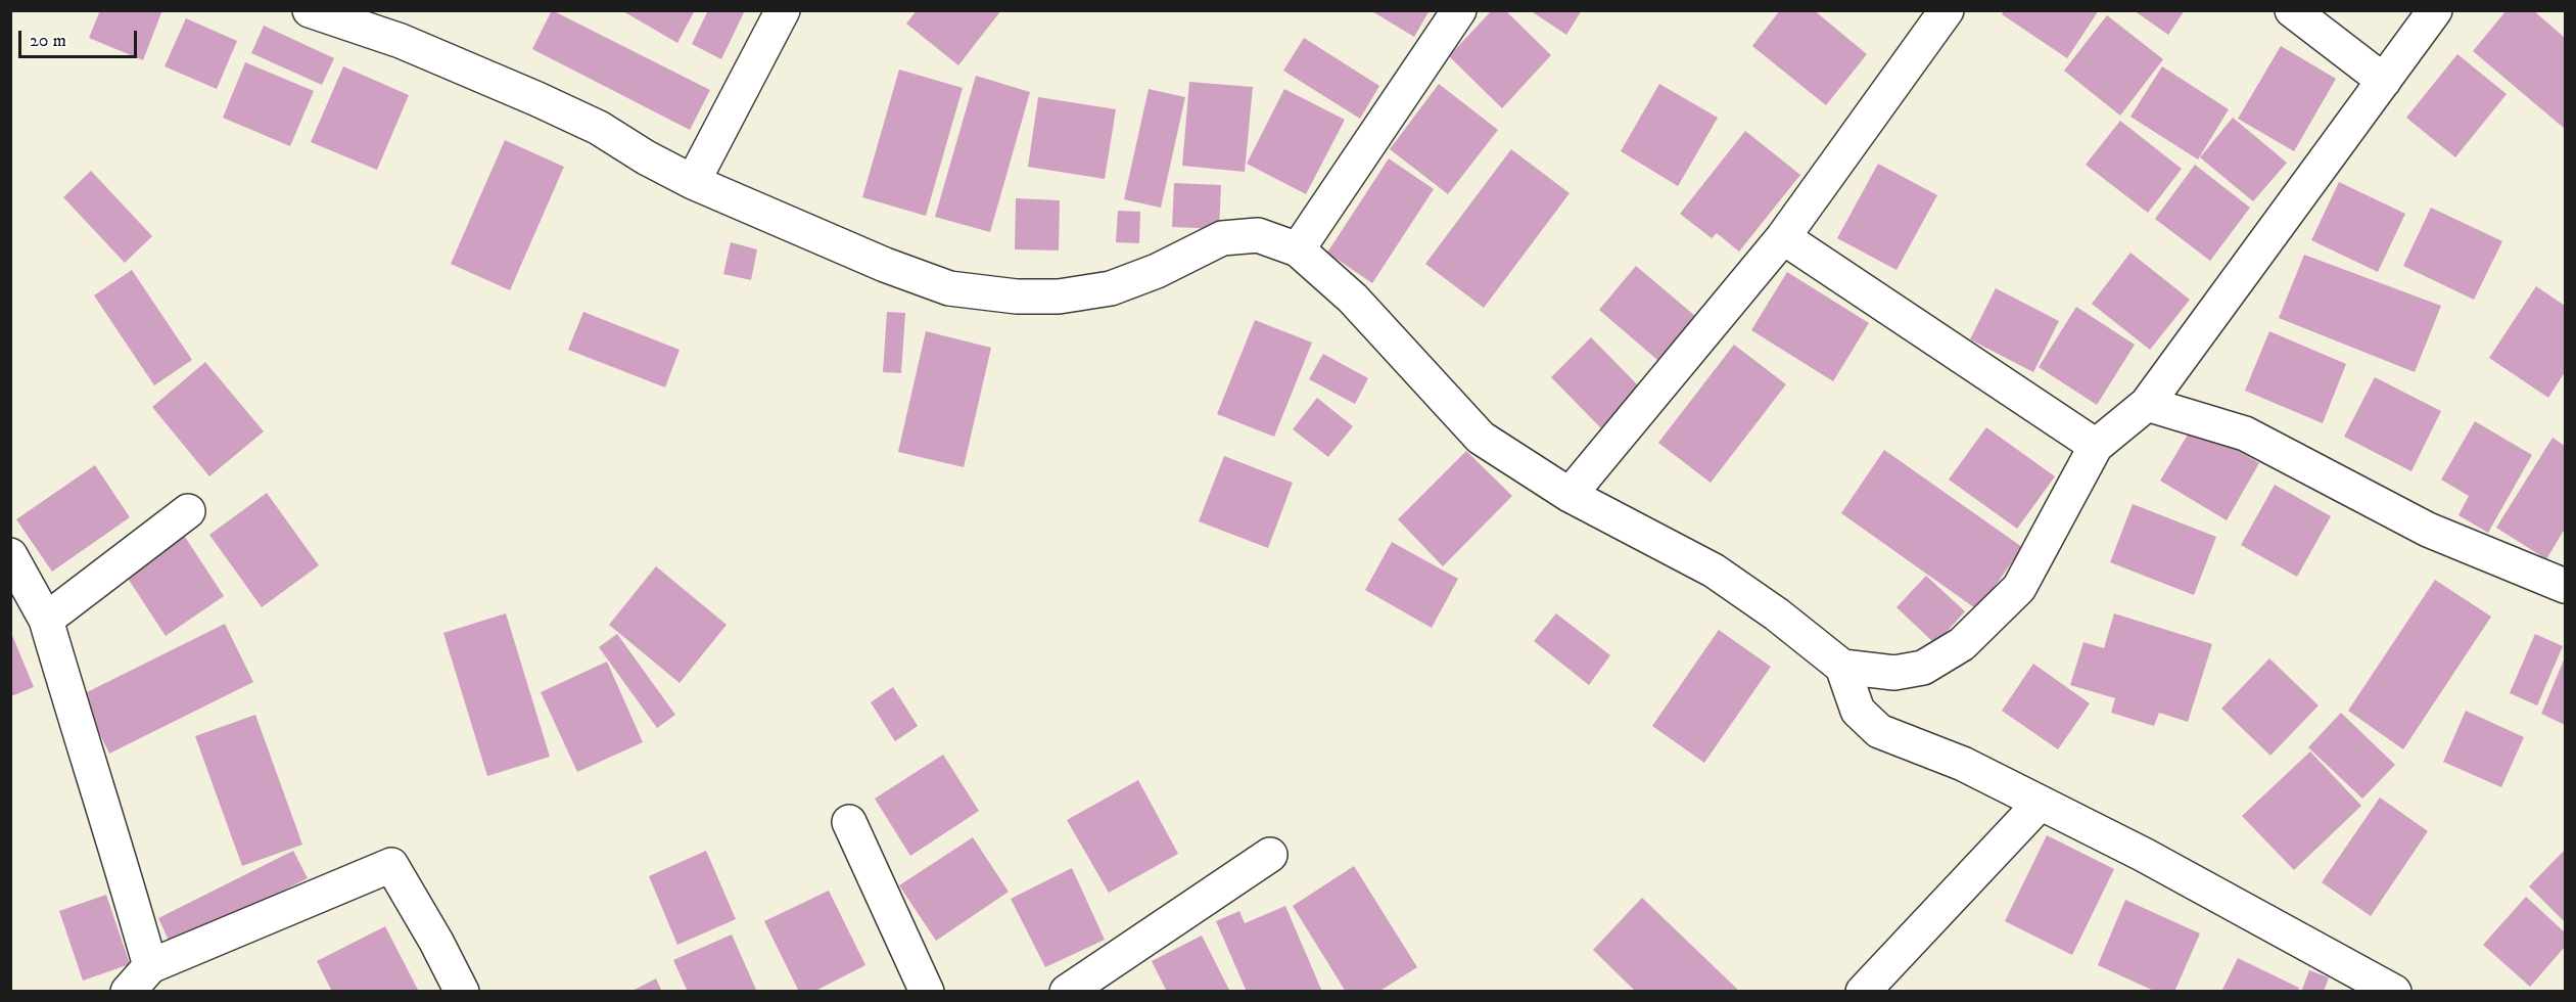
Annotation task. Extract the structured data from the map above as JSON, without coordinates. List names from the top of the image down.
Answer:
{
  "scale_bar": "20 m"
}
